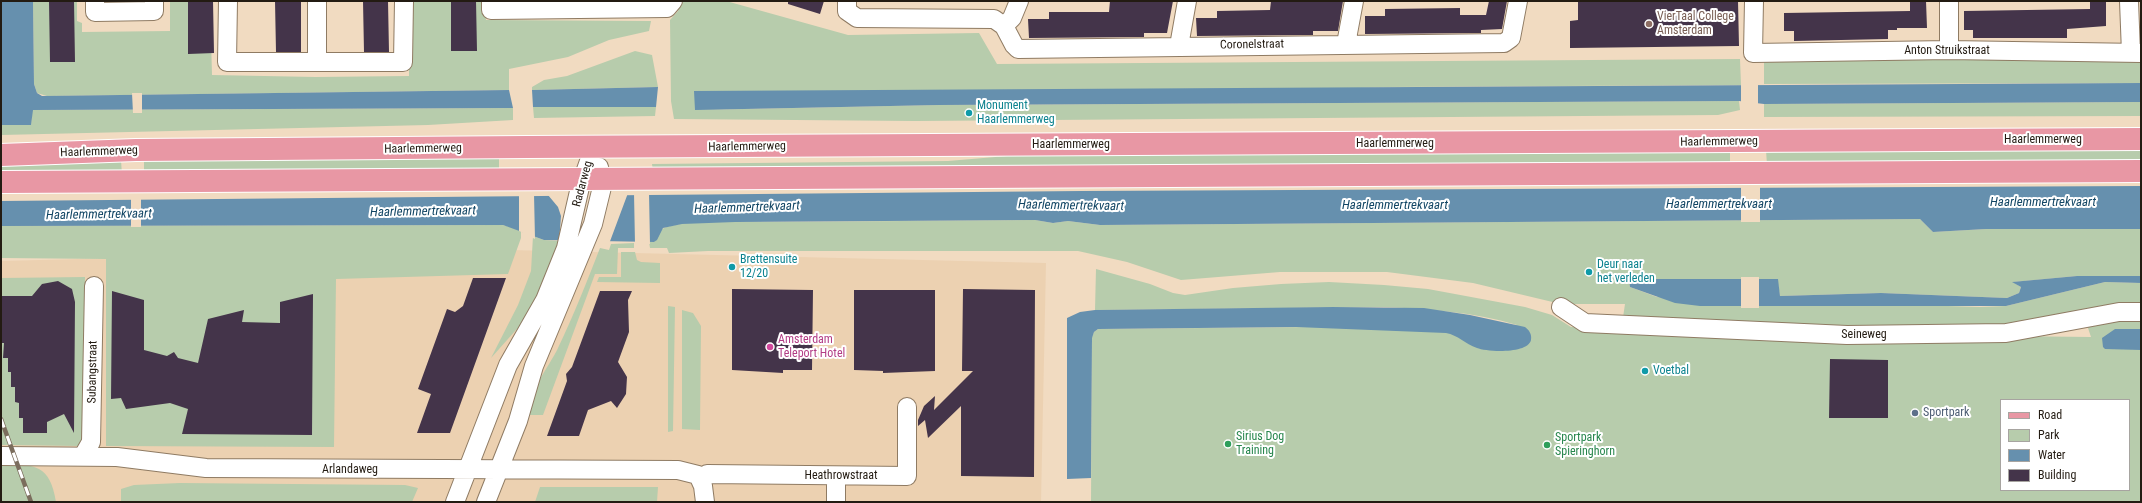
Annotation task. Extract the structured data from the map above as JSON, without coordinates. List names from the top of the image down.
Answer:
{
  "streets": {
    "main road": ["Haarlemmerweg"],
    "street": [
      "Coronelstraat",
      "Anton Struikstraat",
      "Radarweg",
      "Seineweg",
      "Subangstraat",
      "Arlandaweg",
      "Heathrowstraat"
    ]
  },
  "crossings": [
    ["Haarlemmerweg", "Radarweg"],
    ["Radarweg", "Arlandaweg"],
    ["Subangstraat", "Arlandaweg"],
    ["Arlandaweg", "Heathrowstraat"]
  ],
  "water": ["Haarlemmertrekvaart"],
  "places": [
    "VierTaal College Amsterdam",
    "Monument Haarlemmerweg",
    "Brettensuite 12/20",
    "Deur naar het verleden",
    "Amsterdam Teleport Hotel",
    "Voetbal",
    "Sportpark",
    "Sirius Dog Training",
    "Sportpark Spieringhorn"
  ],
  "legend": [
    "Road",
    "Park",
    "Water",
    "Building"
  ]
}
